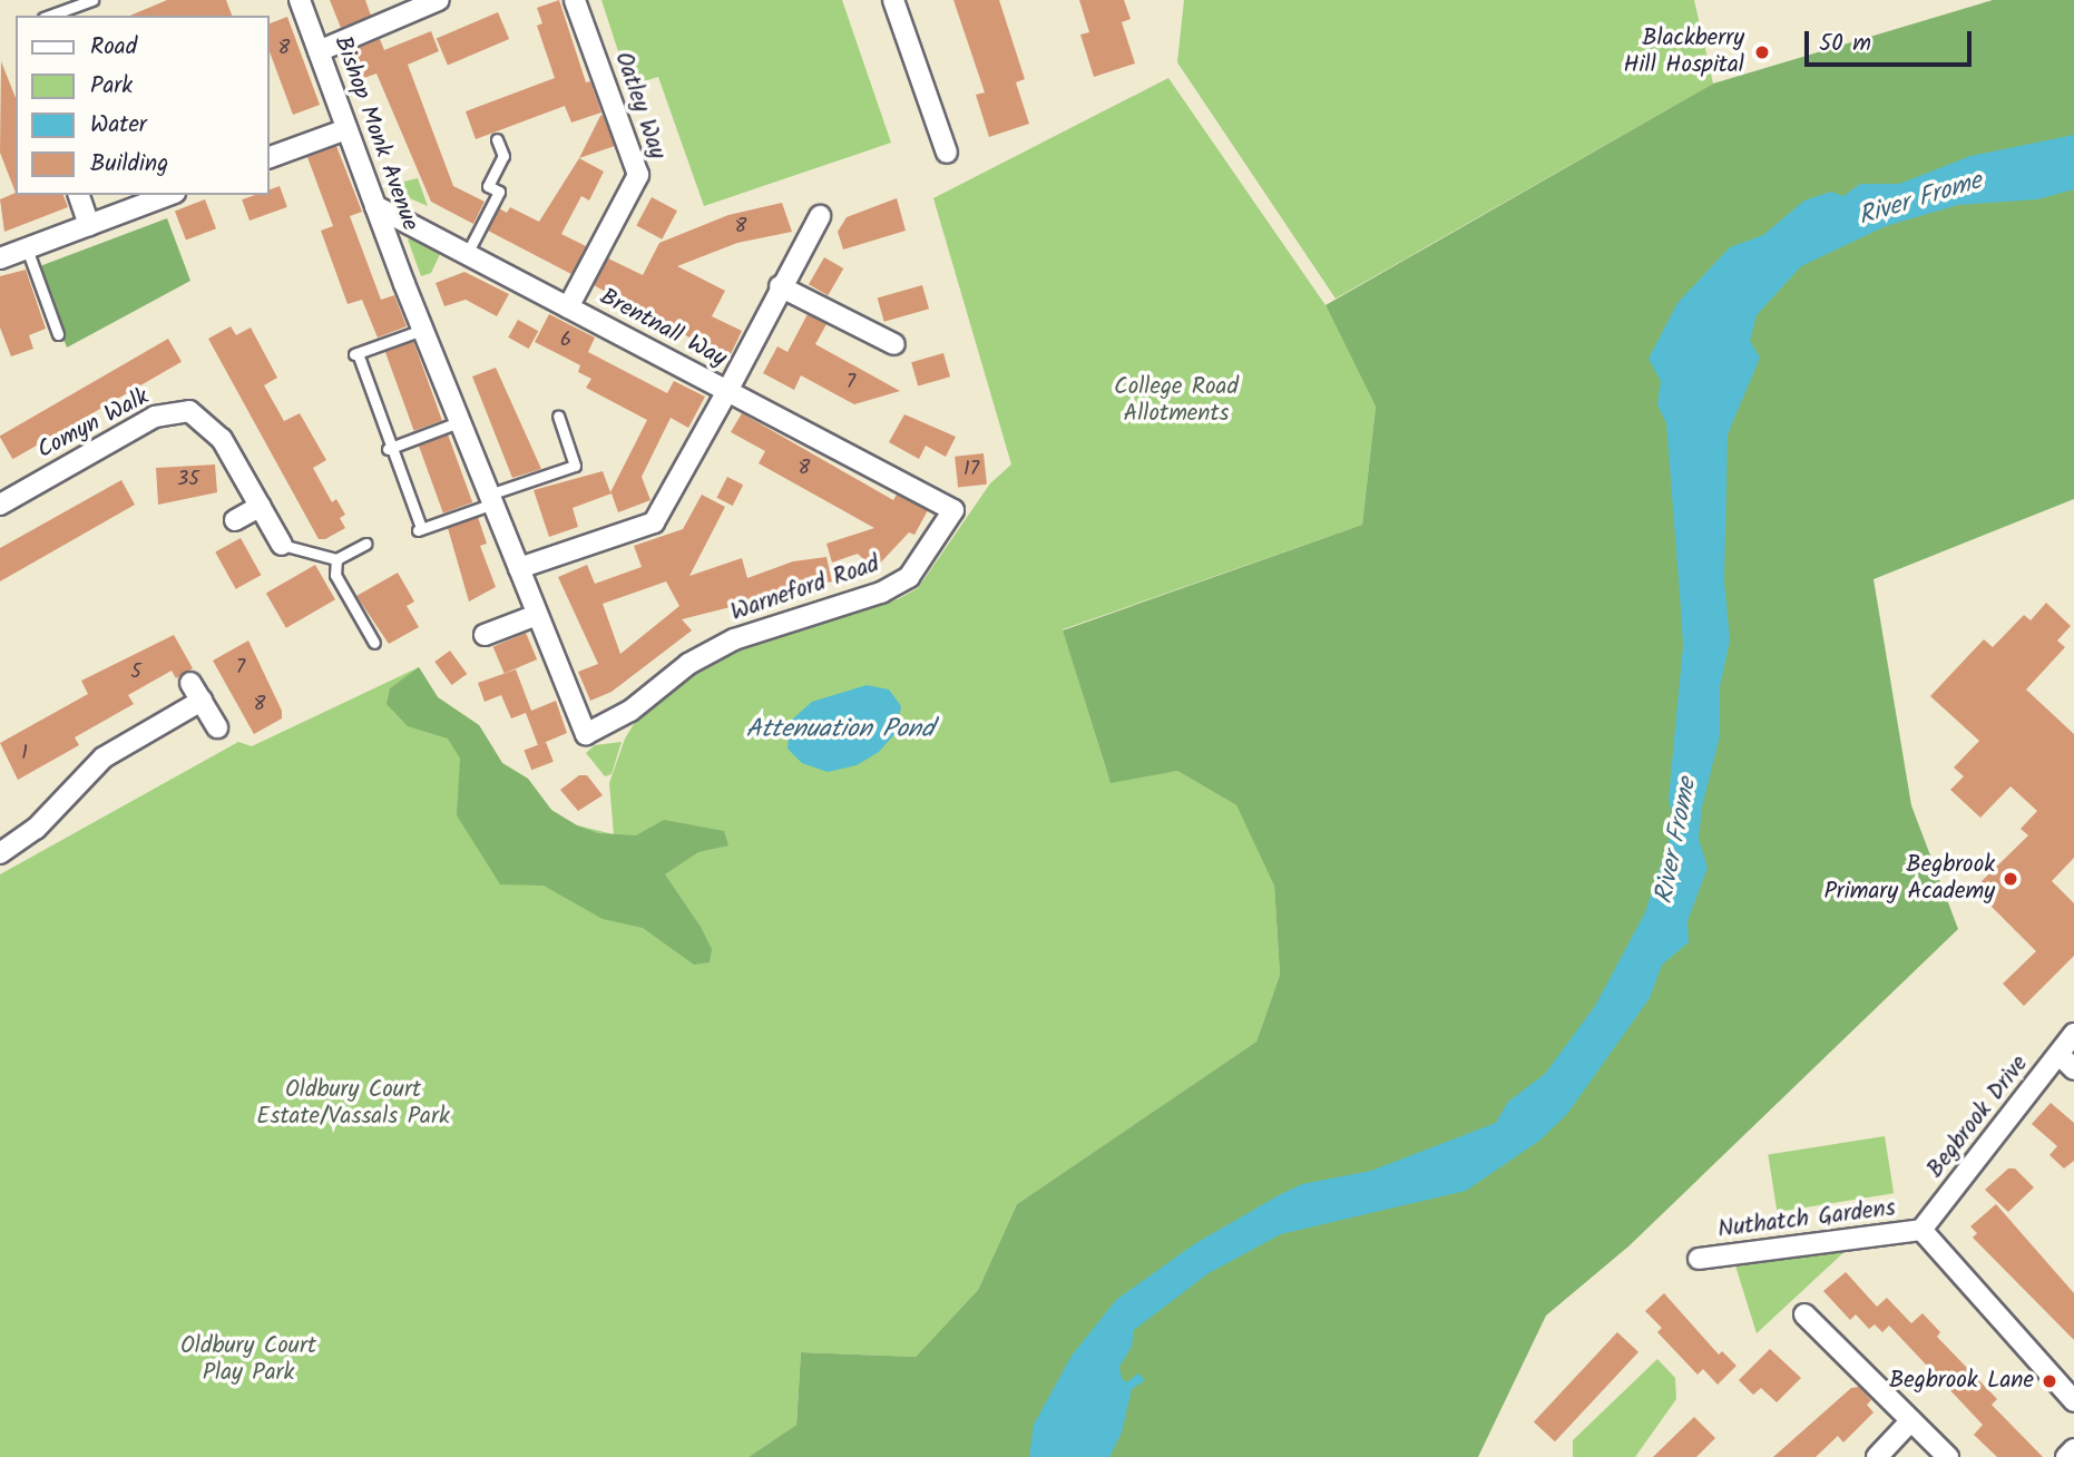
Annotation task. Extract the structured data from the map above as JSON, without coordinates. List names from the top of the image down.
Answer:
{
  "streets": {
    "street": [
      "Oatley Way",
      "Bishop Monk Avenue",
      "Brentnall Way",
      "Comyn Walk",
      "Warneford Road",
      "Begbrook Drive",
      "Nuthatch Gardens"
    ]
  },
  "crossings": [
    ["Oatley Way", "Brentnall Way"],
    ["Bishop Monk Avenue", "Brentnall Way"],
    ["Brentnall Way", "Warneford Road"],
    ["Begbrook Drive", "Nuthatch Gardens"]
  ],
  "water": ["River Frome", "Attenuation Pond"],
  "parks": ["College Road Allotments", "Oldbury Court Estate/Vassals Park", "Oldbury Court Play Park"],
  "places": ["Blackberry Hill Hospital", "Begbrook Primary Academy", "Begbrook Lane"],
  "house_numbers": [
    "8",
    "8",
    "6",
    "7",
    "8",
    "17",
    "35",
    "7",
    "5",
    "8",
    "1"
  ],
  "legend": [
    "Road",
    "Park",
    "Water",
    "Building"
  ],
  "scale_bar": "50 m"
}
